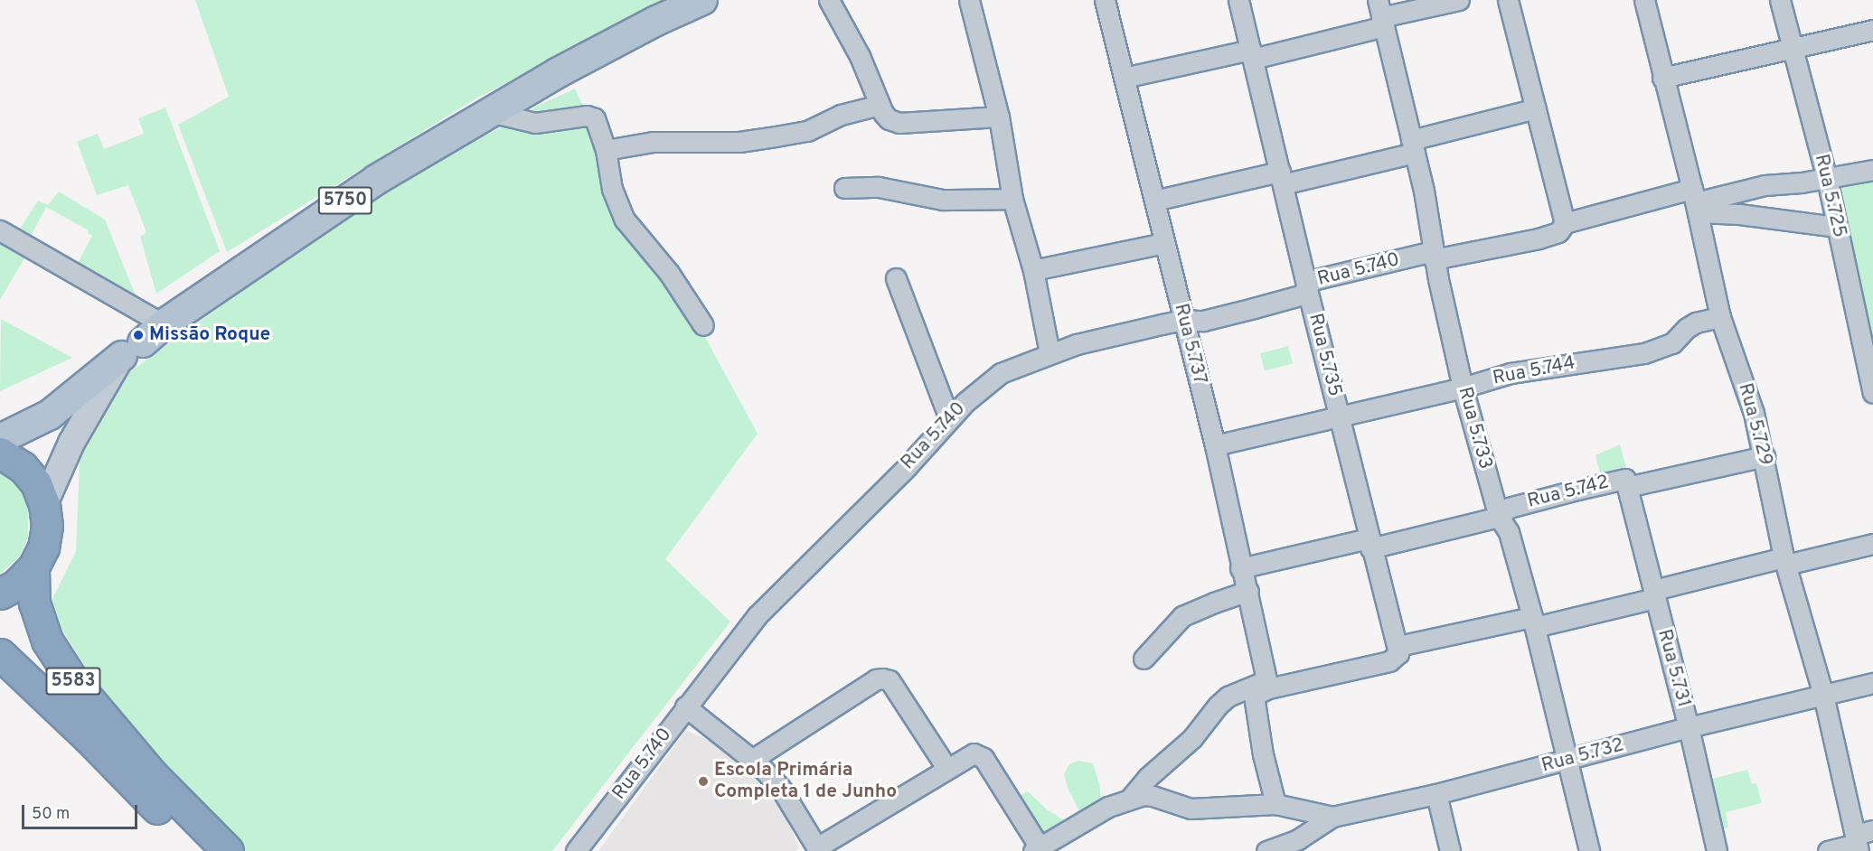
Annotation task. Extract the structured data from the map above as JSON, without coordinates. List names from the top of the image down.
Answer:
{
  "streets": {
    "highway": ["5583"],
    "main road": ["5750"],
    "street": [
      "Rua 5.725",
      "Rua 5.740",
      "Rua 5.737",
      "Rua 5.735",
      "Rua 5.744",
      "Rua 5.729",
      "Rua 5.733",
      "Rua 5.742",
      "Rua 5.731",
      "Rua 5.732"
    ]
  },
  "crossings": [
    ["Rua 5.725", "Rua 5.740"],
    ["Rua 5.740", "Rua 5.737"],
    ["Rua 5.740", "Rua 5.735"],
    ["Rua 5.740", "Rua 5.729"],
    ["Rua 5.740", "Rua 5.733"],
    ["Rua 5.737", "Rua 5.744"],
    ["Rua 5.737", "Rua 5.742"],
    ["Rua 5.735", "Rua 5.744"],
    ["Rua 5.735", "Rua 5.742"],
    ["Rua 5.744", "Rua 5.729"],
    ["Rua 5.744", "Rua 5.733"],
    ["Rua 5.729", "Rua 5.742"],
    ["Rua 5.729", "Rua 5.732"],
    ["Rua 5.733", "Rua 5.742"],
    ["Rua 5.733", "Rua 5.732"],
    ["Rua 5.742", "Rua 5.731"],
    ["Rua 5.731", "Rua 5.732"]
  ],
  "places": ["Missão Roque", "Escola Primária Completa 1 de Junho"],
  "scale_bar": "50 m"
}
